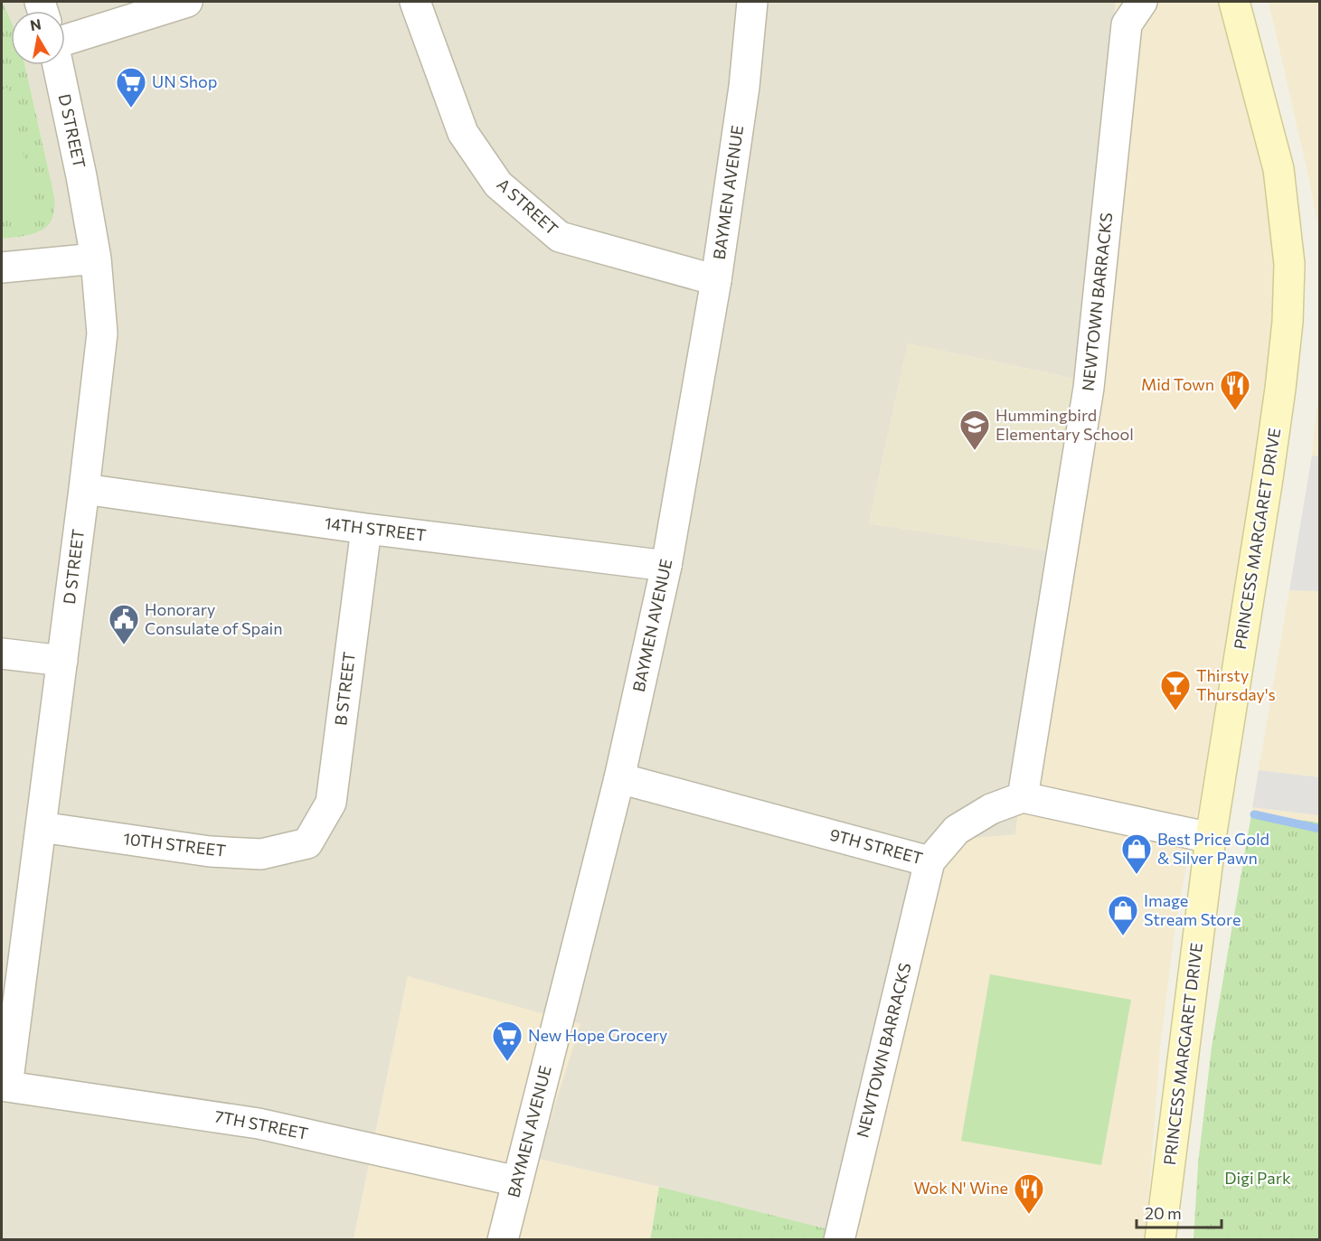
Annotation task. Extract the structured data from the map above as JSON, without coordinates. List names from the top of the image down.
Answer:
{
  "streets": {
    "main road": ["PRINCESS MARGARET DRIVE"],
    "street": [
      "D STREET",
      "BAYMEN AVENUE",
      "A STREET",
      "NEWTOWN BARRACKS",
      "14TH STREET",
      "B STREET",
      "10TH STREET",
      "9TH STREET",
      "7TH STREET"
    ]
  },
  "crossings": [
    ["D STREET", "14TH STREET"],
    ["D STREET", "10TH STREET"],
    ["D STREET", "7TH STREET"],
    ["BAYMEN AVENUE", "A STREET"],
    ["BAYMEN AVENUE", "14TH STREET"],
    ["BAYMEN AVENUE", "9TH STREET"],
    ["BAYMEN AVENUE", "7TH STREET"],
    ["NEWTOWN BARRACKS", "9TH STREET"],
    ["14TH STREET", "B STREET"],
    ["B STREET", "10TH STREET"]
  ],
  "parks": ["Digi Park"],
  "places": {
    "supermarket": ["UN Shop", "New Hope Grocery"],
    "restaurant": ["Mid Town", "Wok N' Wine"],
    "school or university": ["Hummingbird Elementary School"],
    "public building": ["Honorary Consulate of Spain"],
    "bar": ["Thirsty Thursday's"],
    "shop": ["Best Price Gold & Silver Pawn", "Image Stream Store"]
  },
  "scale_bar": "20 m",
  "north": "top"
}
